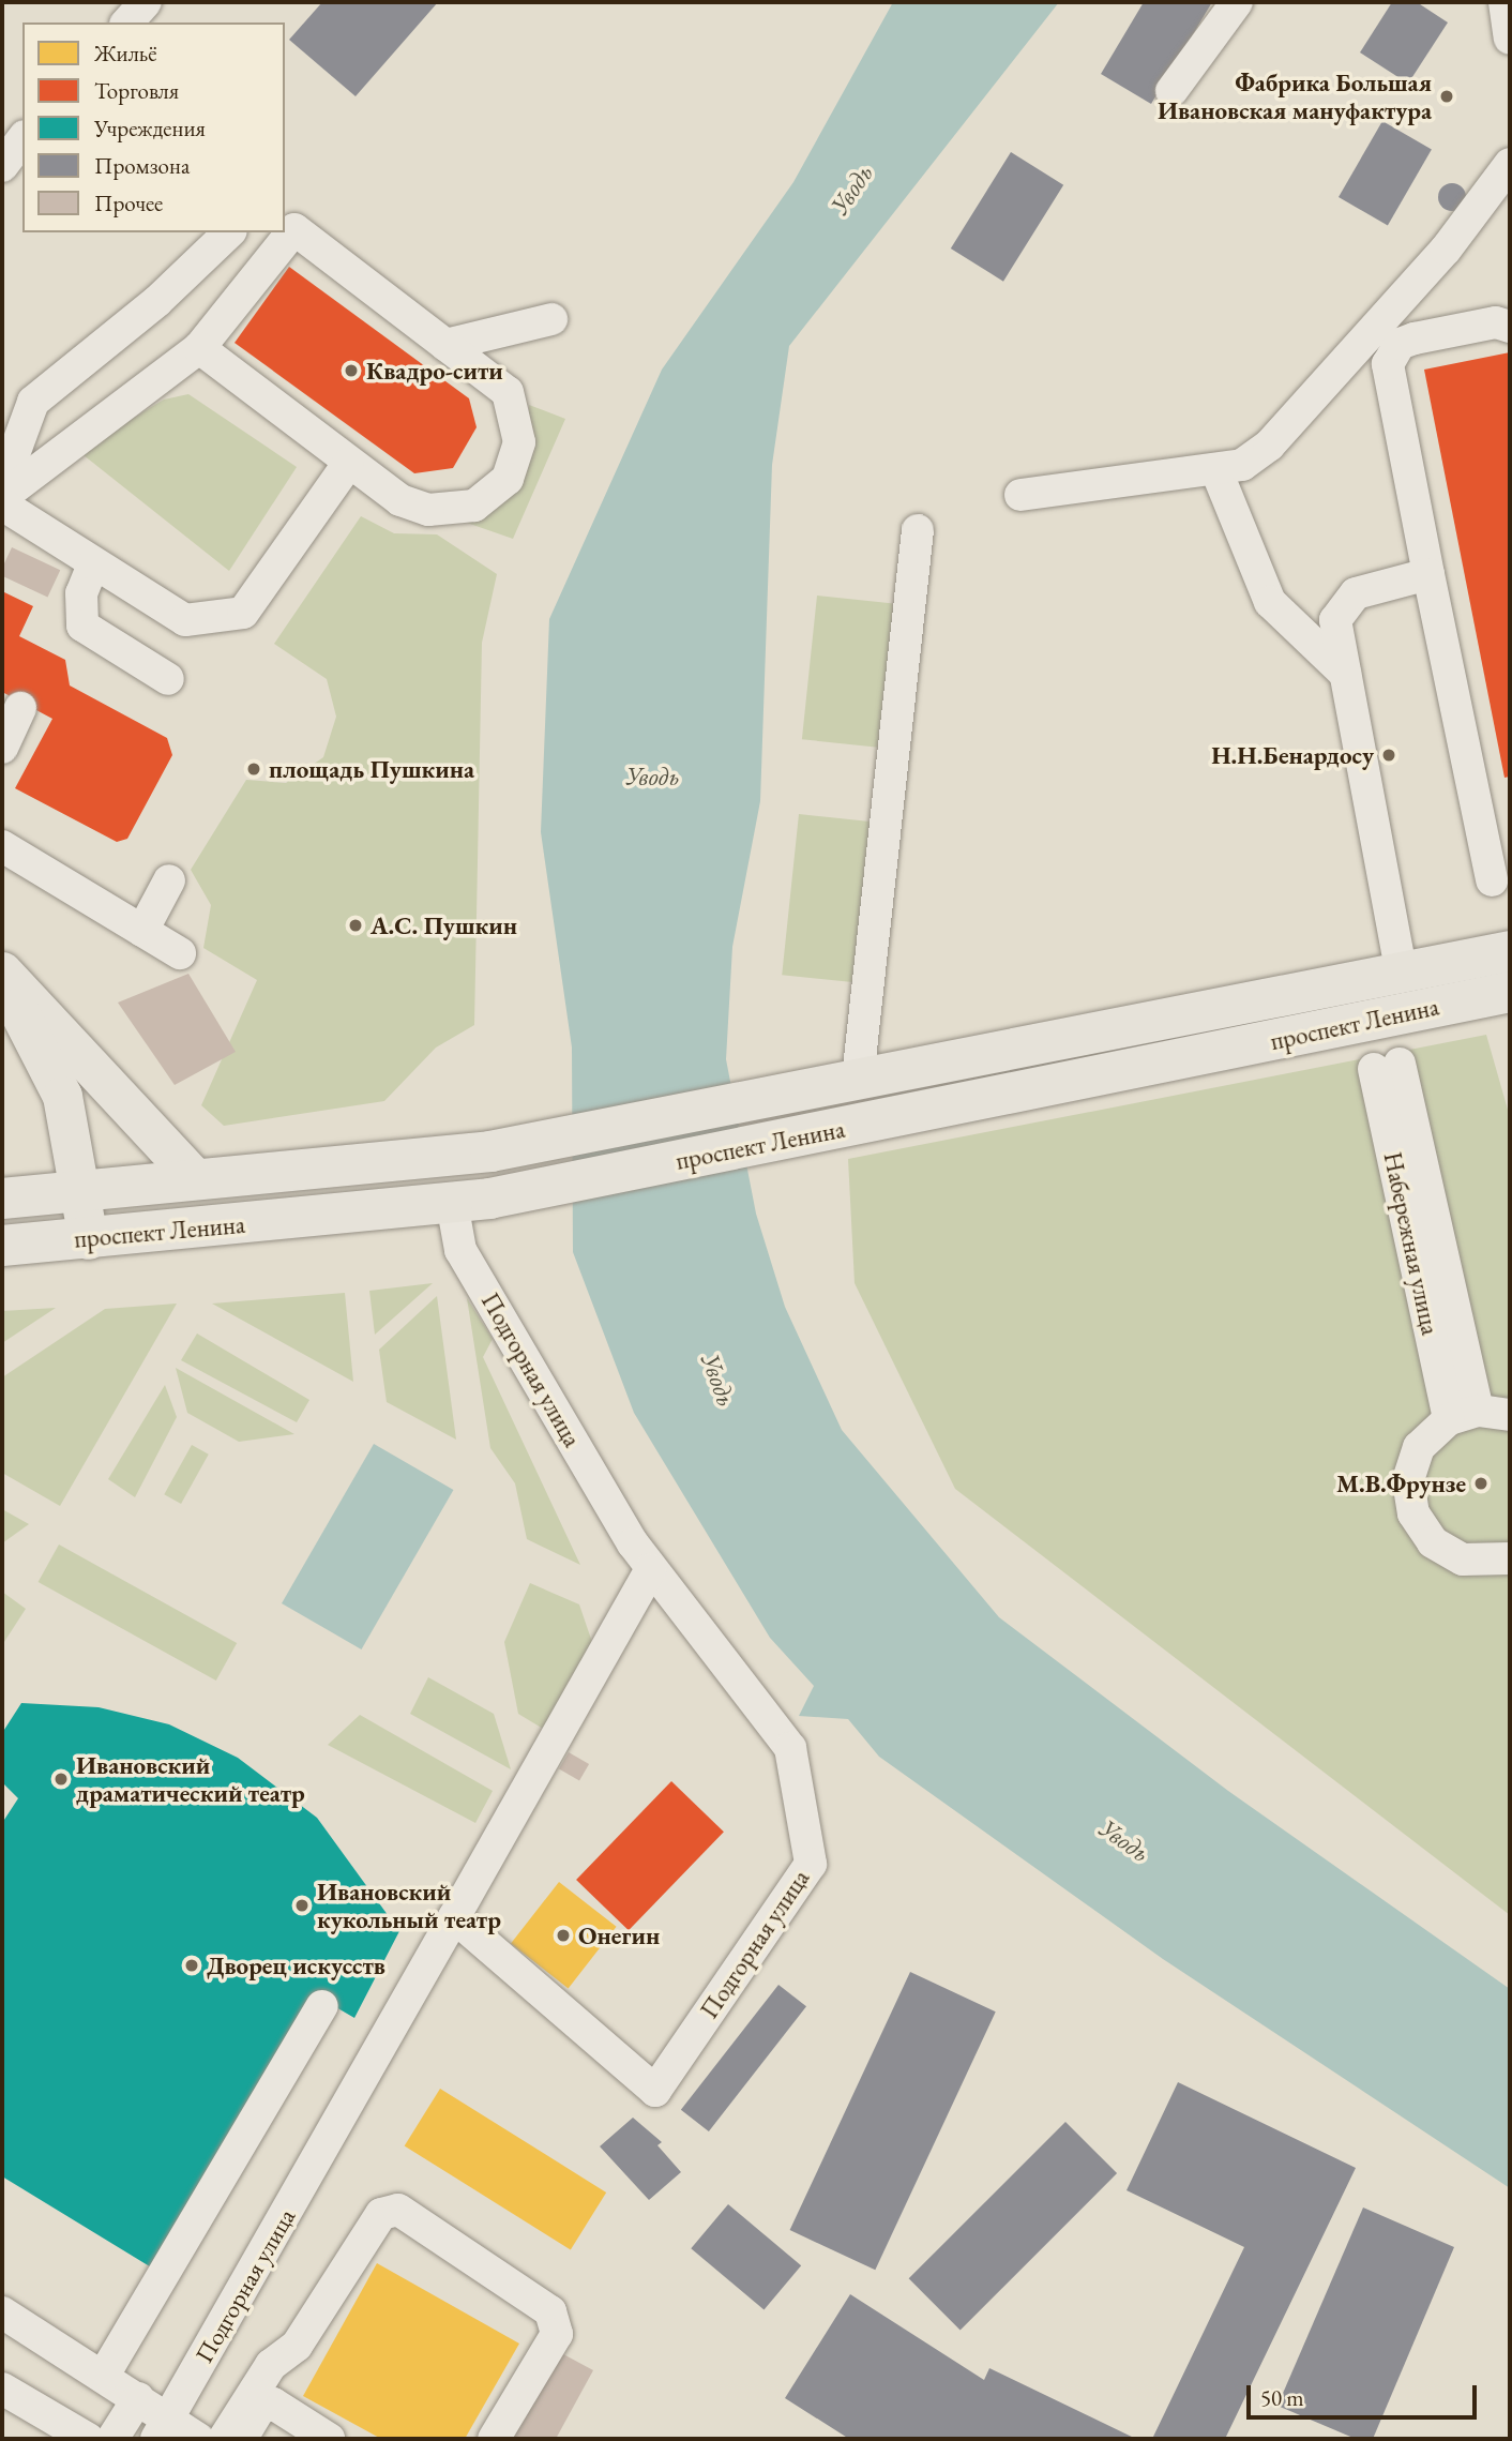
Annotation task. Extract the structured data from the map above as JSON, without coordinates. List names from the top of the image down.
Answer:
{
  "streets": {
    "highway": ["проспект Ленина"],
    "street": ["Набережная улица", "Подгорная улица"]
  },
  "crossings": [
    ["проспект Ленина", "Подгорная улица"]
  ],
  "water": ["Уводь"],
  "places": [
    "Фабрика Большая Ивановская мануфактура",
    "Квадро-сити",
    "Н.Н.Бенардосу",
    "площадь Пушкина",
    "А.C. Пушкин",
    "М.В.Фрунзе",
    "Ивановский драматический театр",
    "Ивановский кукольный театр",
    "Онегин",
    "Дворец искусств"
  ],
  "legend": [
    "Жильё",
    "Торговля",
    "Учреждения",
    "Промзона",
    "Прочее"
  ],
  "scale_bar": "50 m"
}
